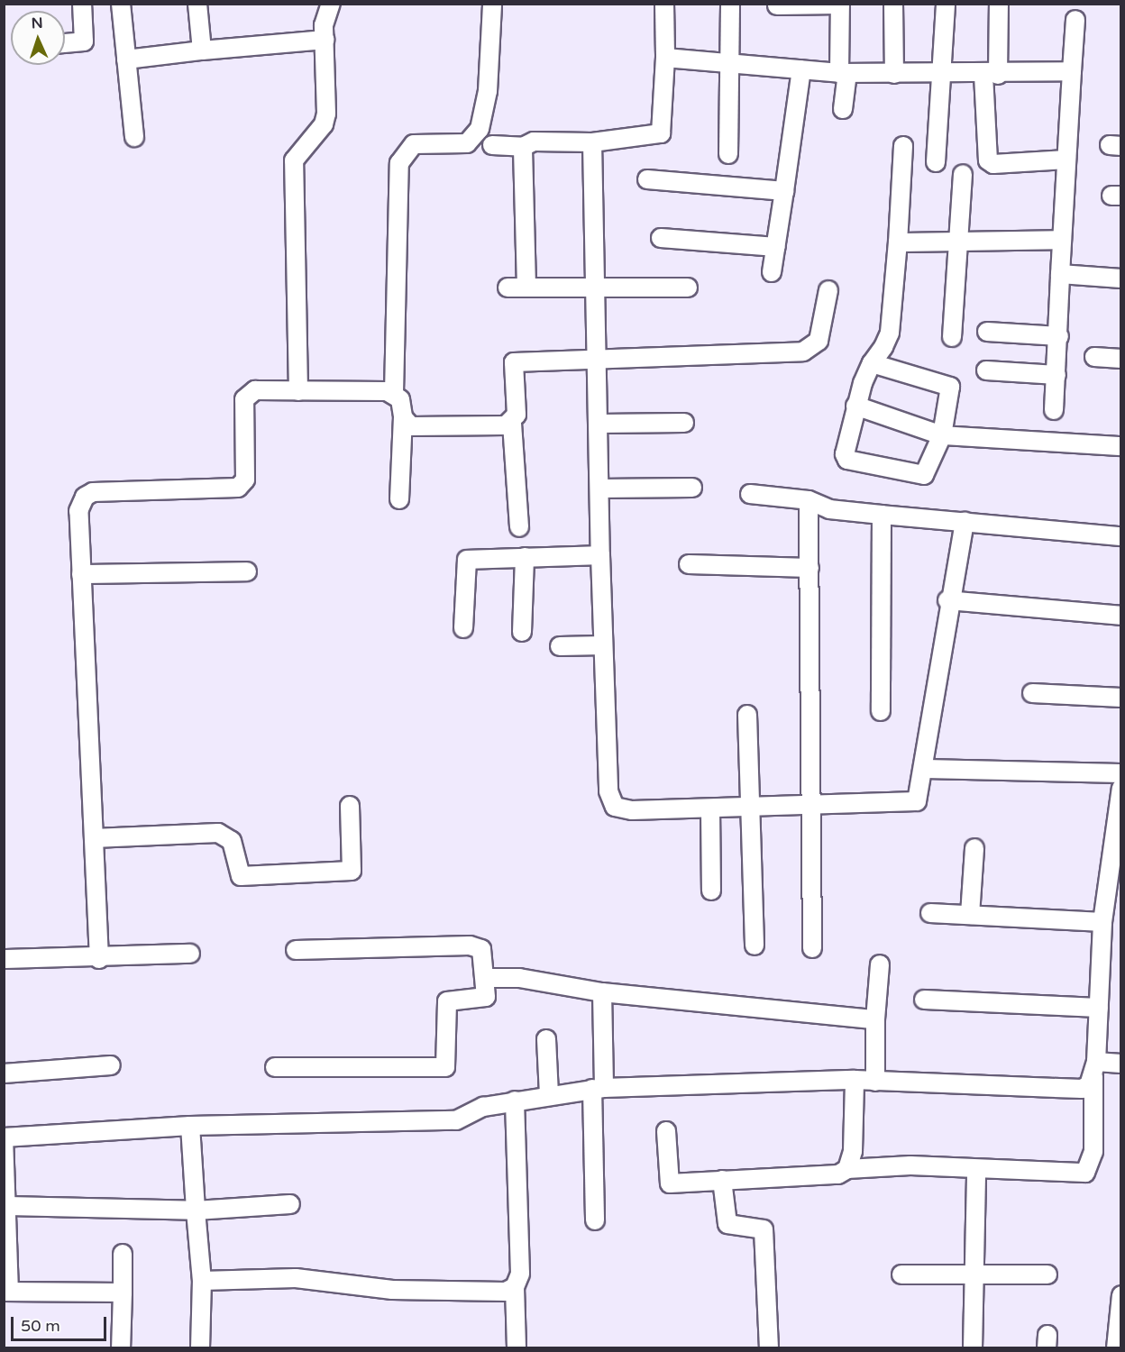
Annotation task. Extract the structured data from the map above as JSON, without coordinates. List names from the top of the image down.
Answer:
{
  "scale_bar": "50 m",
  "north": "top"
}
